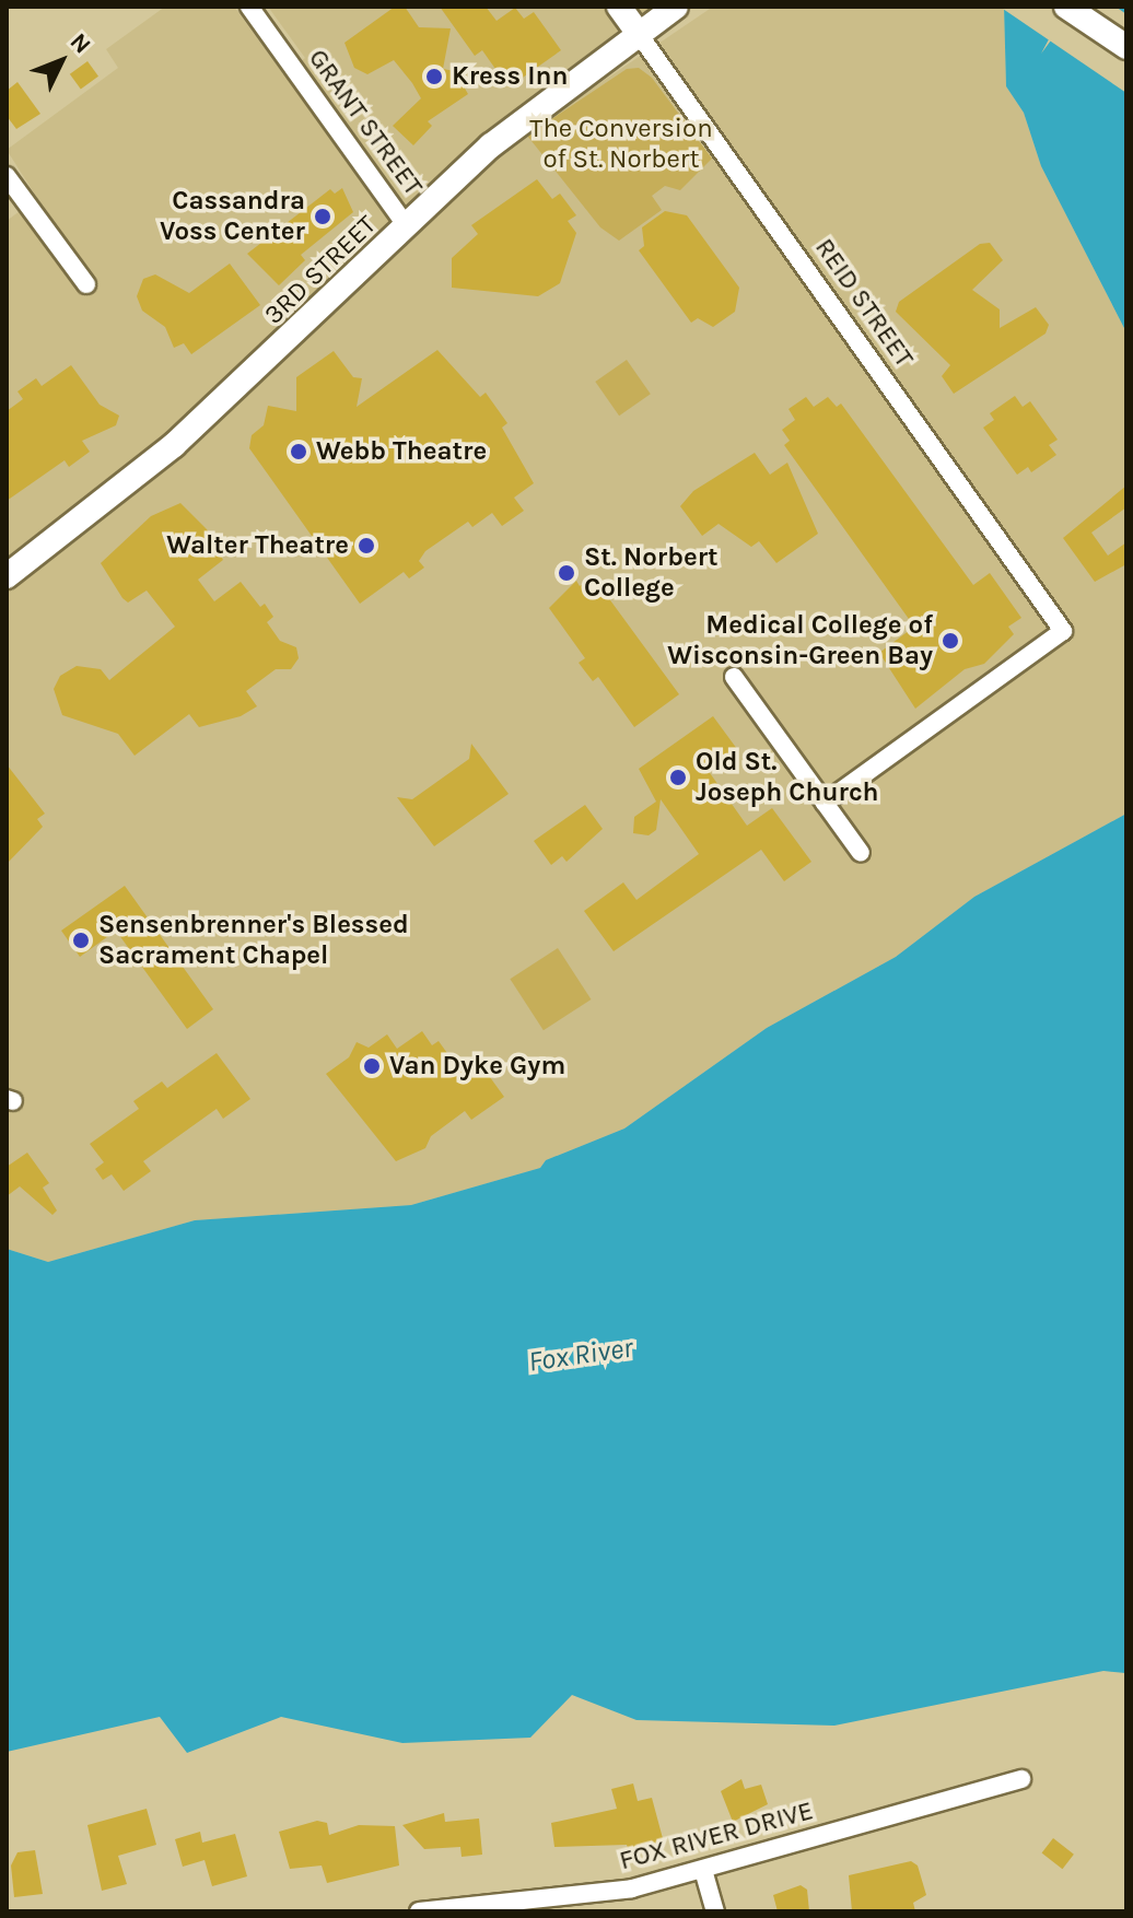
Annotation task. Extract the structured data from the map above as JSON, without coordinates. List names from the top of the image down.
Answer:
{
  "streets": {
    "main road": ["3RD STREET", "REID STREET"],
    "street": ["GRANT STREET", "FOX RIVER DRIVE"]
  },
  "crossings": [
    ["GRANT STREET", "3RD STREET"],
    ["3RD STREET", "REID STREET"]
  ],
  "water": ["Fox River"],
  "parks": ["The Conversion of St. Norbert"],
  "places": [
    "Kress Inn",
    "Cassandra Voss Center",
    "Webb Theatre",
    "Walter Theatre",
    "St. Norbert College",
    "Medical College of Wisconsin-Green Bay",
    "Old St. Joseph Church",
    "Sensenbrenner's Blessed Sacrament Chapel",
    "Van Dyke Gym"
  ],
  "north": "top right"
}
